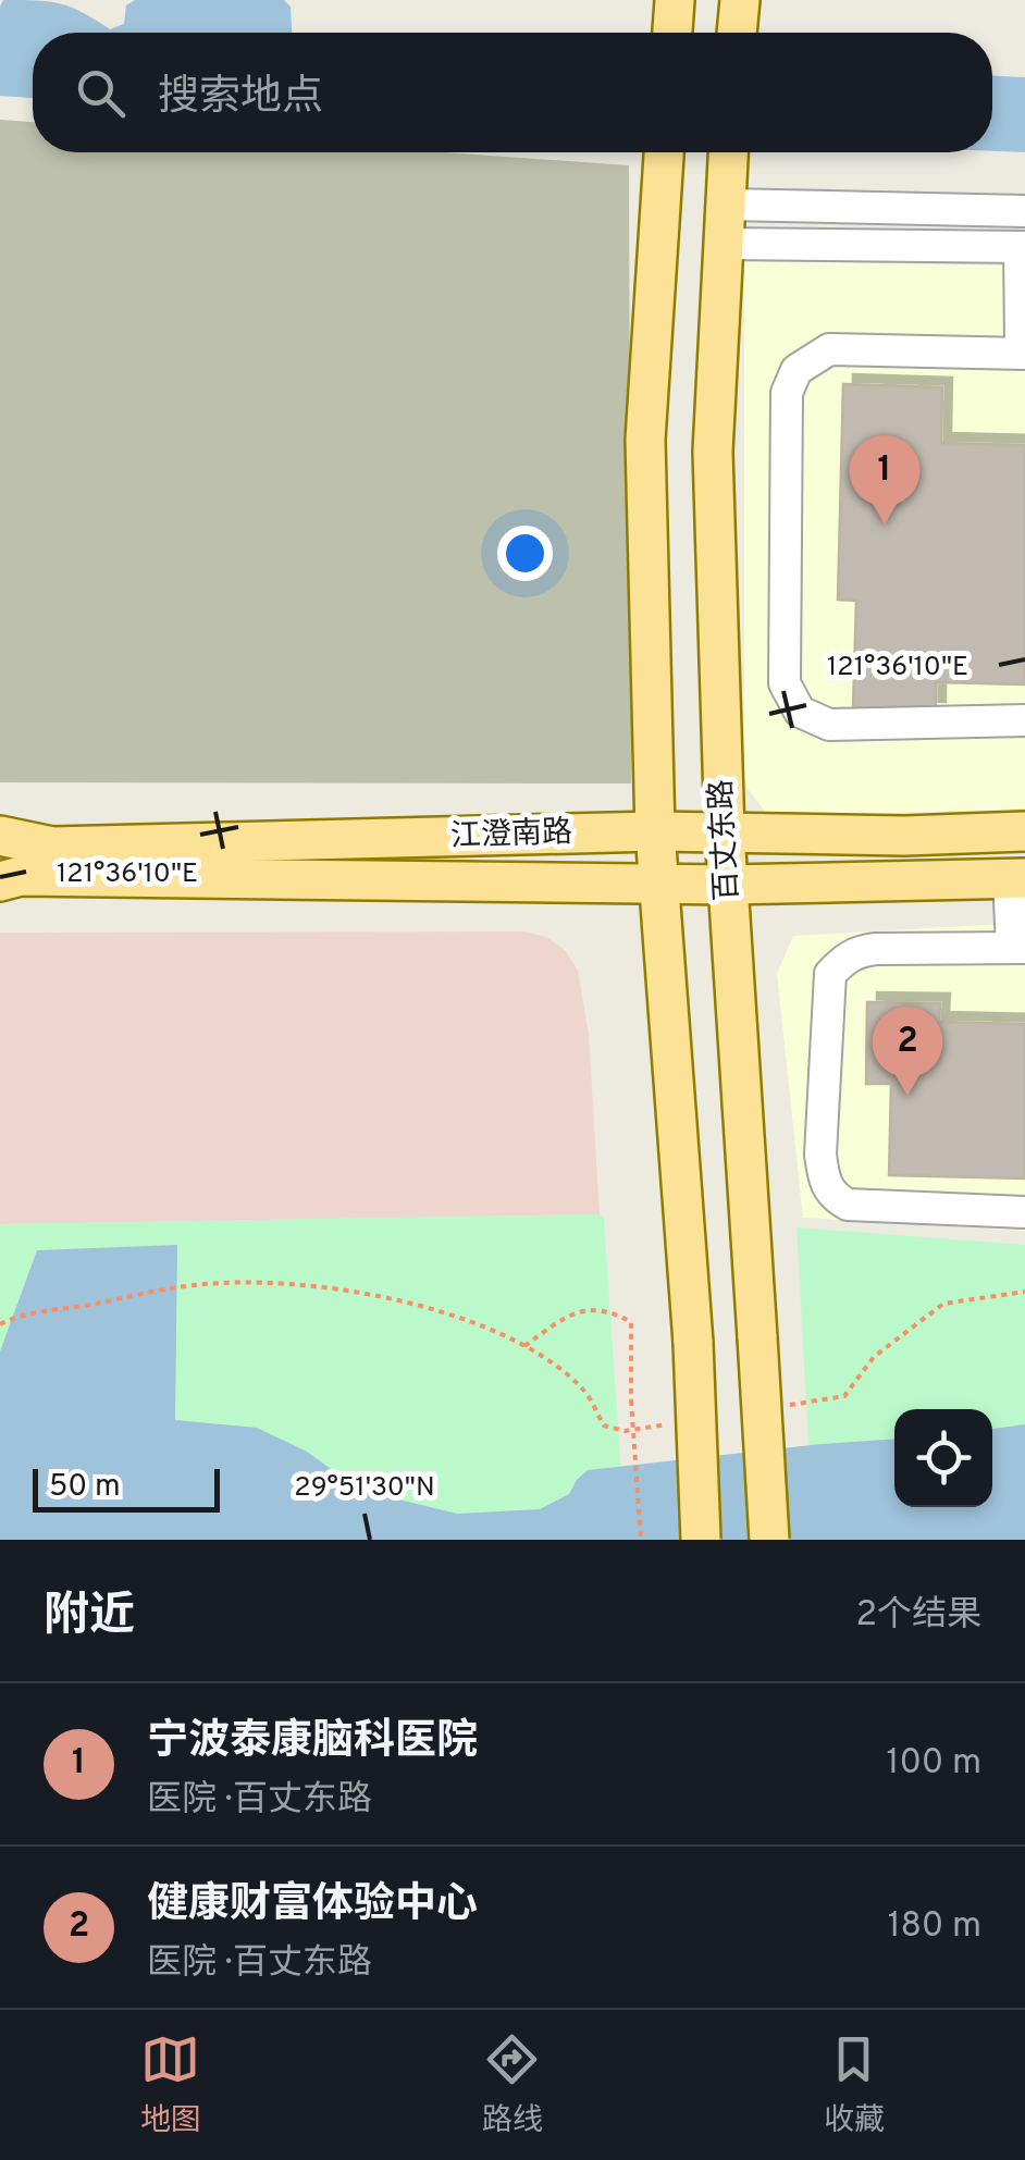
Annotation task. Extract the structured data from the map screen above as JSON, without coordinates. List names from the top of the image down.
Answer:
{
  "streets": {
    "main road": ["江澄南路", "百丈东路"]
  },
  "crossings": [
    ["江澄南路", "百丈东路"]
  ],
  "scale_bar": "50 m",
  "page": {
    "search": "搜索地点",
    "pins": ["1", "2"],
    "scale": "50 m",
    "heading": ["附近", "2个结果"],
    "list": [
      {
        "mark": "1",
        "name": "宁波泰康脑科医院",
        "note": "医院 · 百丈东路",
        "value": "100 m"
      },
      {
        "mark": "2",
        "name": "健康财富体验中心",
        "note": "医院 · 百丈东路",
        "value": "180 m"
      }
    ],
    "nav": ["地图", "路线", "收藏"]
  },
  "coordinates": ["121°36'10\"E", "29°51'30\"N"]
}
